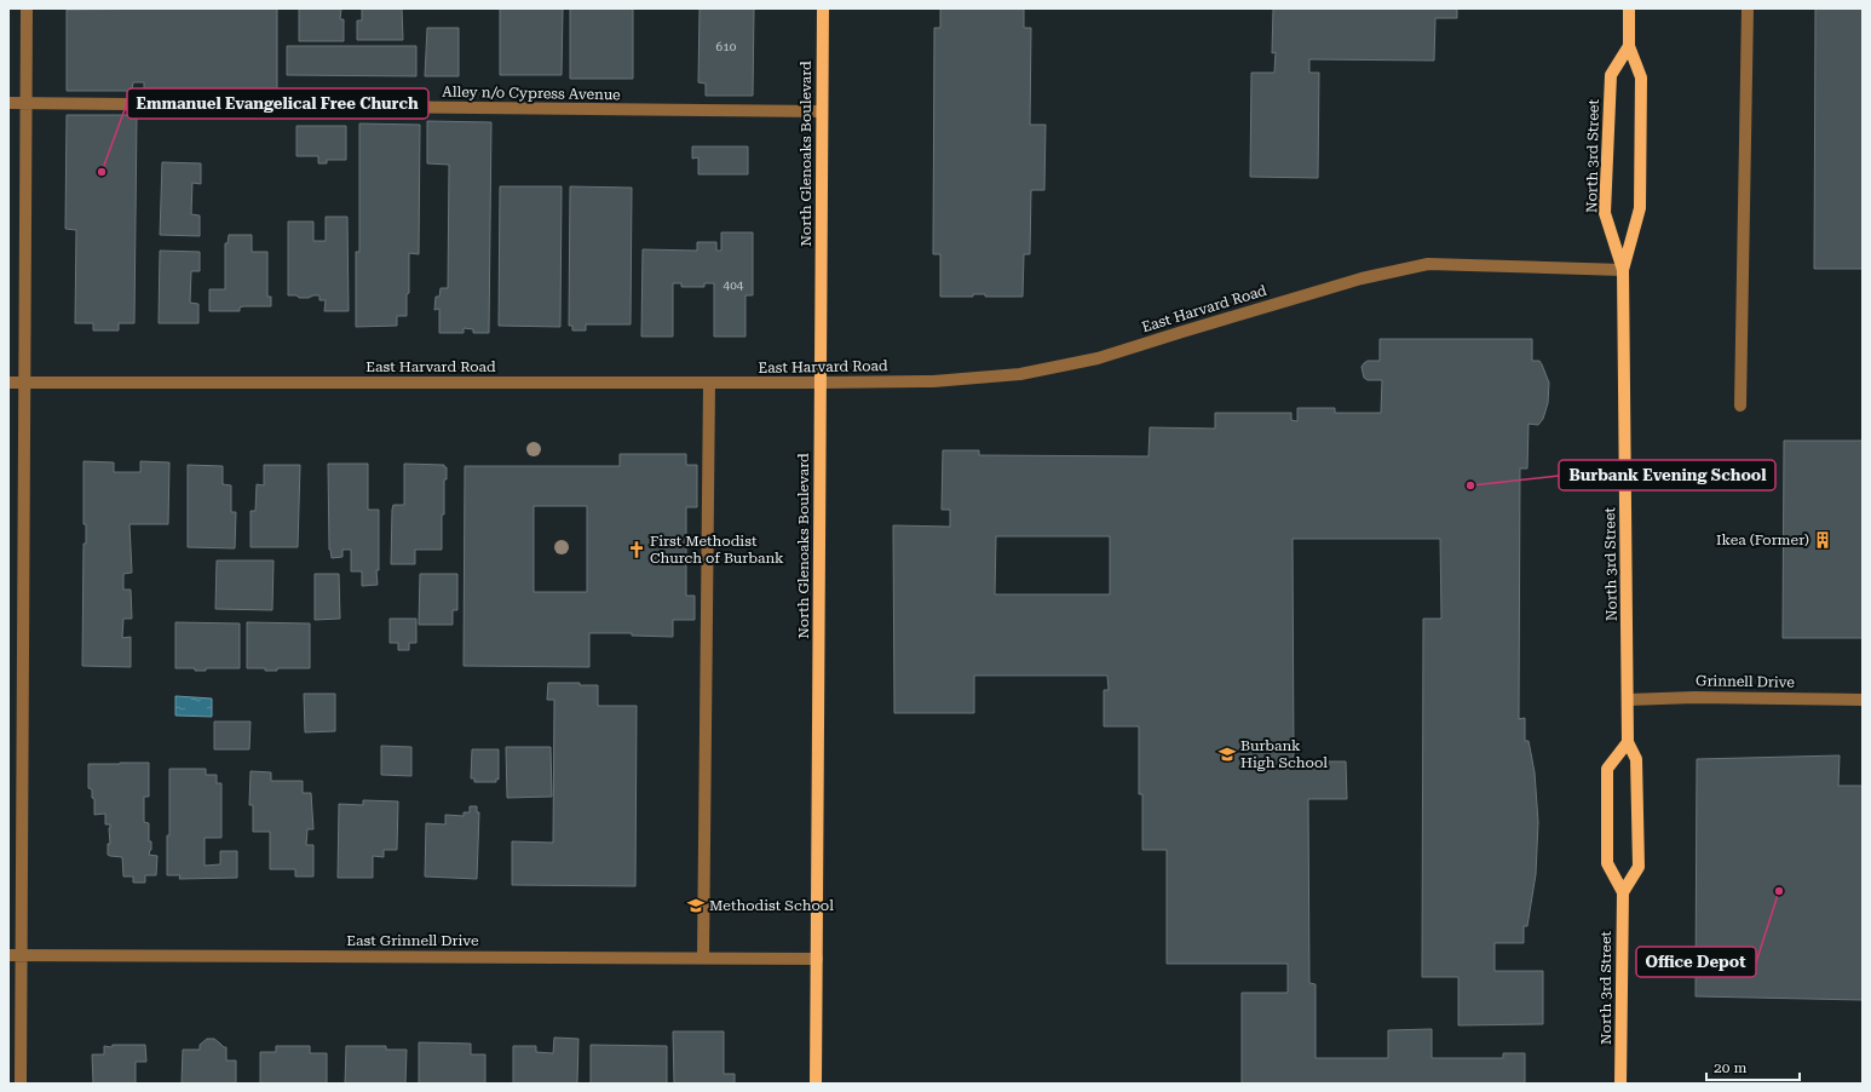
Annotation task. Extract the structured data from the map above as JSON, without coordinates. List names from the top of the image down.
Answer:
{
  "streets": {
    "main road": ["North Glenoaks Boulevard", "North 3rd Street"],
    "street": [
      "Alley n/o Cypress Avenue",
      "East Harvard Road",
      "Grinnell Drive",
      "East Grinnell Drive"
    ]
  },
  "crossings": [
    ["Alley n/o Cypress Avenue", "North Glenoaks Boulevard"],
    ["North Glenoaks Boulevard", "East Harvard Road"],
    ["North Glenoaks Boulevard", "East Grinnell Drive"],
    ["North 3rd Street", "East Harvard Road"],
    ["North 3rd Street", "Grinnell Drive"]
  ],
  "places": {
    "other": ["Emmanuel Evangelical Free Church", "Burbank Evening School", "Office Depot"],
    "building": ["Ikea (Former)"],
    "church": ["First Methodist Church of Burbank"],
    "school or university": ["Burbank High School", "Methodist School"]
  },
  "house_numbers": ["610", "404"],
  "scale_bar": "20 m"
}
